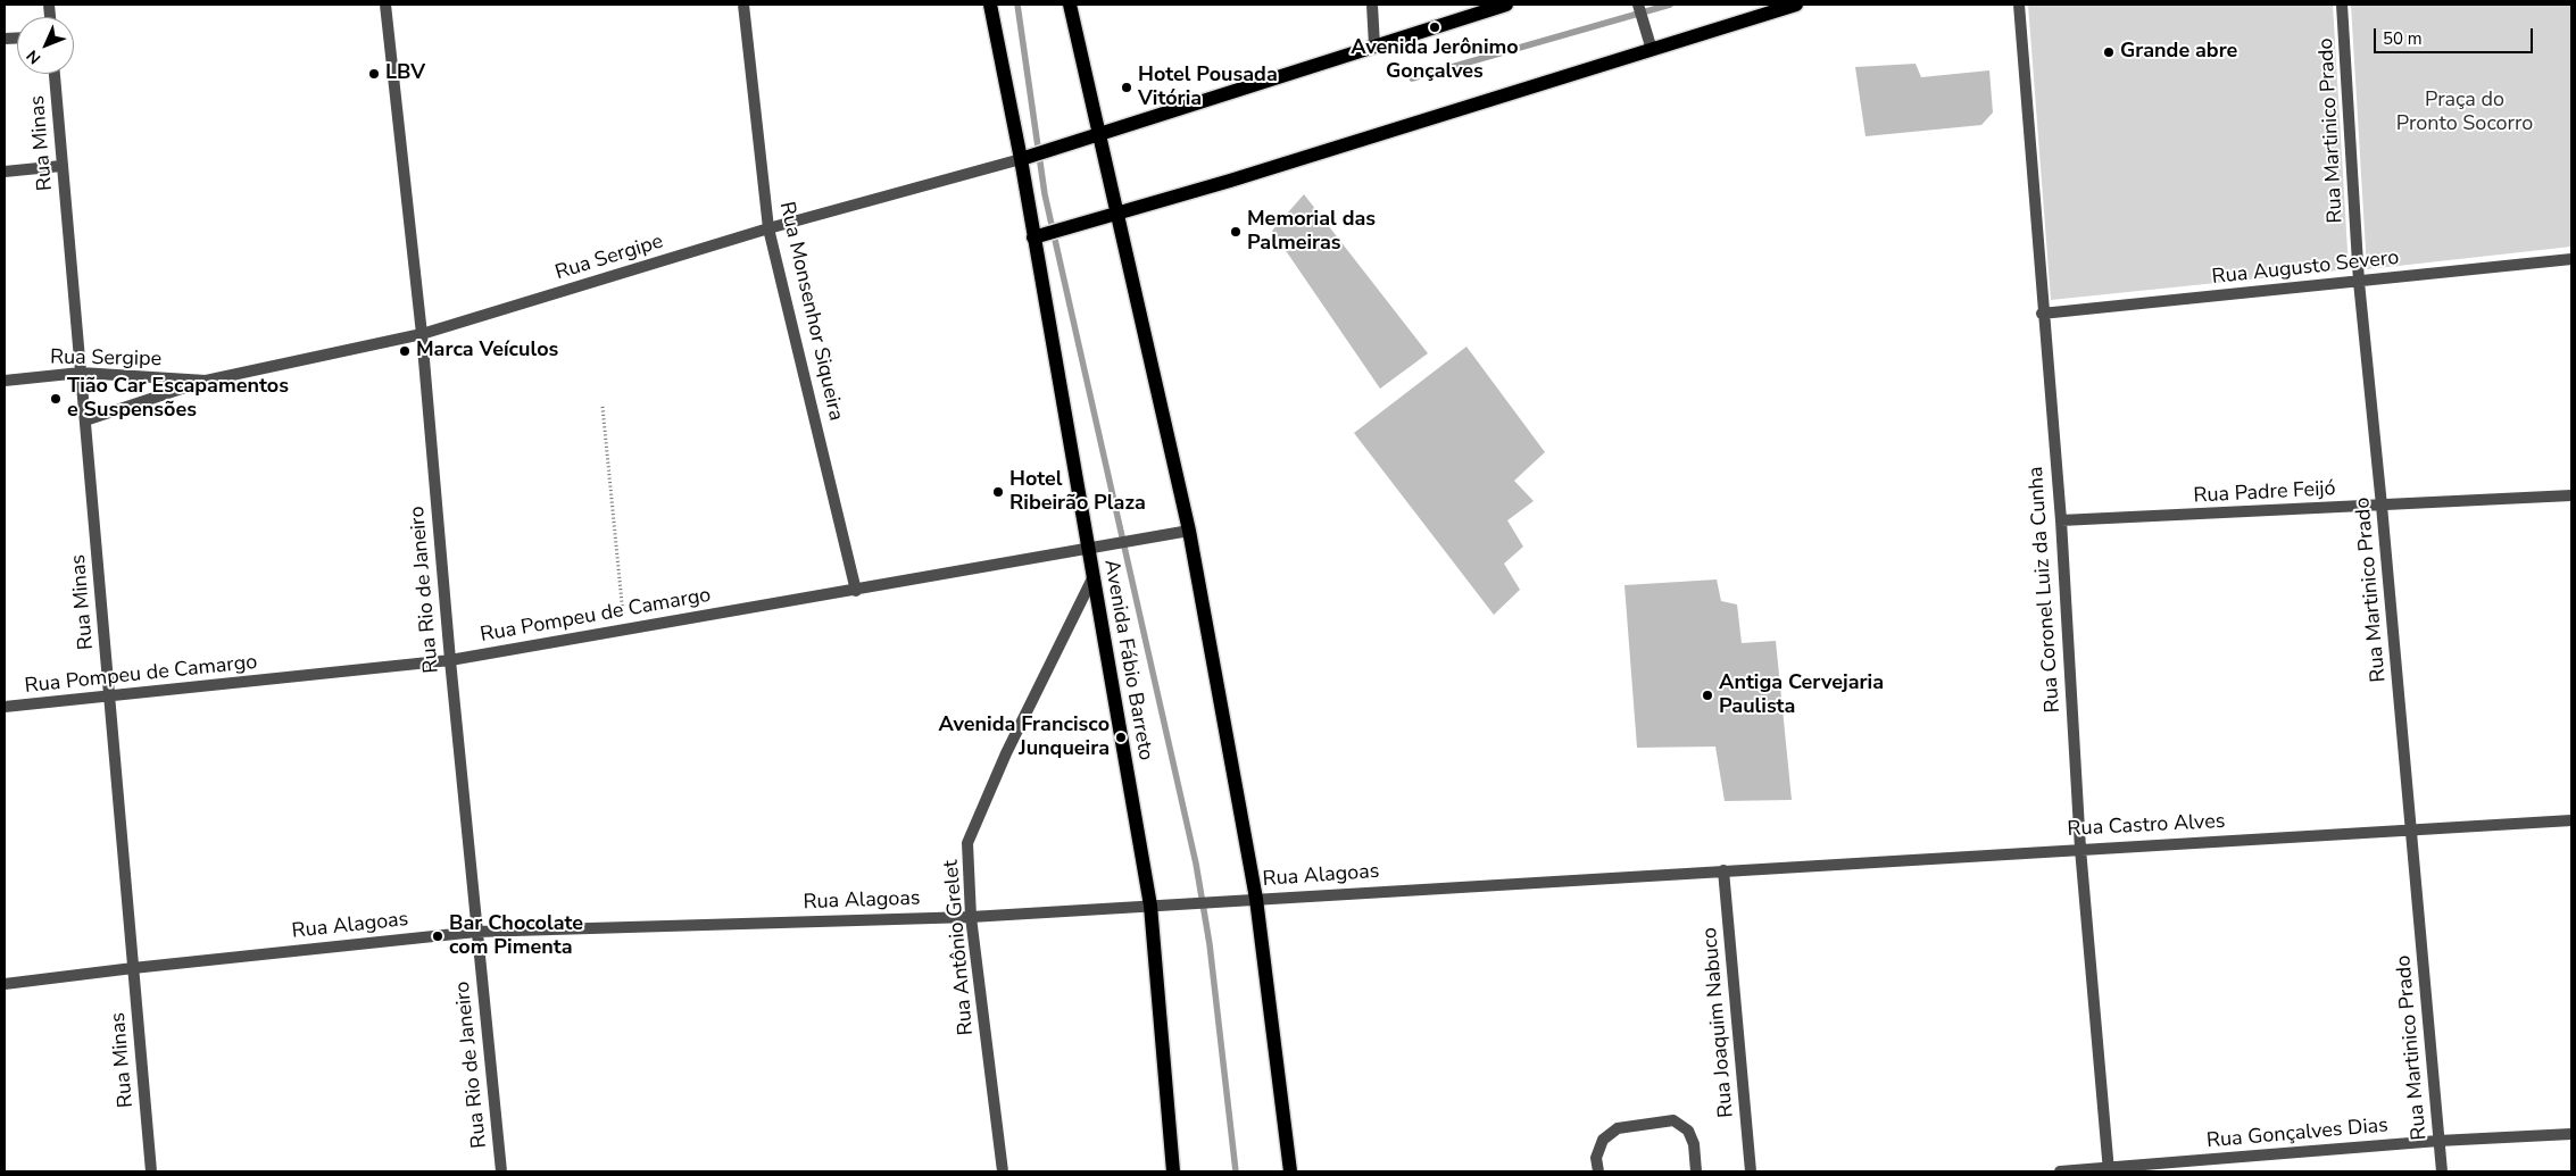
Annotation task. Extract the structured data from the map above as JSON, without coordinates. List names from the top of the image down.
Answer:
{
  "streets": {
    "main road": ["Avenida Fábio Barreto"],
    "street": [
      "Rua Martinico Prado",
      "Rua Minas",
      "Rua Sergipe",
      "Rua Augusto Severo",
      "Rua Monsenhor Siqueira",
      "Rua Padre Feijó",
      "Rua Rio de Janeiro",
      "Rua Coronel Luiz da Cunha",
      "Rua Pompeu de Camargo",
      "Rua Castro Alves",
      "Rua Alagoas",
      "Rua Antônio Grelet",
      "Rua Joaquim Nabuco",
      "Rua Gonçalves Dias"
    ]
  },
  "crossings": [
    ["Rua Martinico Prado", "Rua Augusto Severo"],
    ["Rua Martinico Prado", "Rua Padre Feijó"],
    ["Rua Martinico Prado", "Rua Castro Alves"],
    ["Rua Martinico Prado", "Rua Gonçalves Dias"],
    ["Rua Minas", "Rua Sergipe"],
    ["Rua Minas", "Rua Pompeu de Camargo"],
    ["Rua Minas", "Rua Alagoas"],
    ["Rua Sergipe", "Rua Monsenhor Siqueira"],
    ["Rua Sergipe", "Rua Rio de Janeiro"],
    ["Rua Sergipe", "Avenida Fábio Barreto"],
    ["Rua Augusto Severo", "Rua Coronel Luiz da Cunha"],
    ["Rua Monsenhor Siqueira", "Rua Pompeu de Camargo"],
    ["Rua Padre Feijó", "Rua Coronel Luiz da Cunha"],
    ["Rua Rio de Janeiro", "Rua Pompeu de Camargo"],
    ["Rua Rio de Janeiro", "Rua Alagoas"],
    ["Rua Coronel Luiz da Cunha", "Rua Castro Alves"],
    ["Rua Coronel Luiz da Cunha", "Rua Gonçalves Dias"],
    ["Rua Pompeu de Camargo", "Avenida Fábio Barreto"],
    ["Avenida Fábio Barreto", "Rua Alagoas"],
    ["Avenida Fábio Barreto", "Rua Antônio Grelet"],
    ["Rua Castro Alves", "Rua Alagoas"],
    ["Rua Castro Alves", "Rua Joaquim Nabuco"],
    ["Rua Alagoas", "Rua Antônio Grelet"],
    ["Rua Alagoas", "Rua Joaquim Nabuco"]
  ],
  "parks": ["Praça do Pronto Socorro"],
  "places": [
    "Avenida Jerônimo Gonçalves",
    "Grande abre",
    "LBV",
    "Hotel Pousada Vitória",
    "Memorial das Palmeiras",
    "Marca Veículos",
    "Tião Car Escapamentos e Suspensões",
    "Hotel Ribeirão Plaza",
    "Antiga Cervejaria Paulista",
    "Avenida Francisco Junqueira",
    "Bar Chocolate com Pimenta"
  ],
  "scale_bar": "50 m",
  "north": "bottom left"
}
